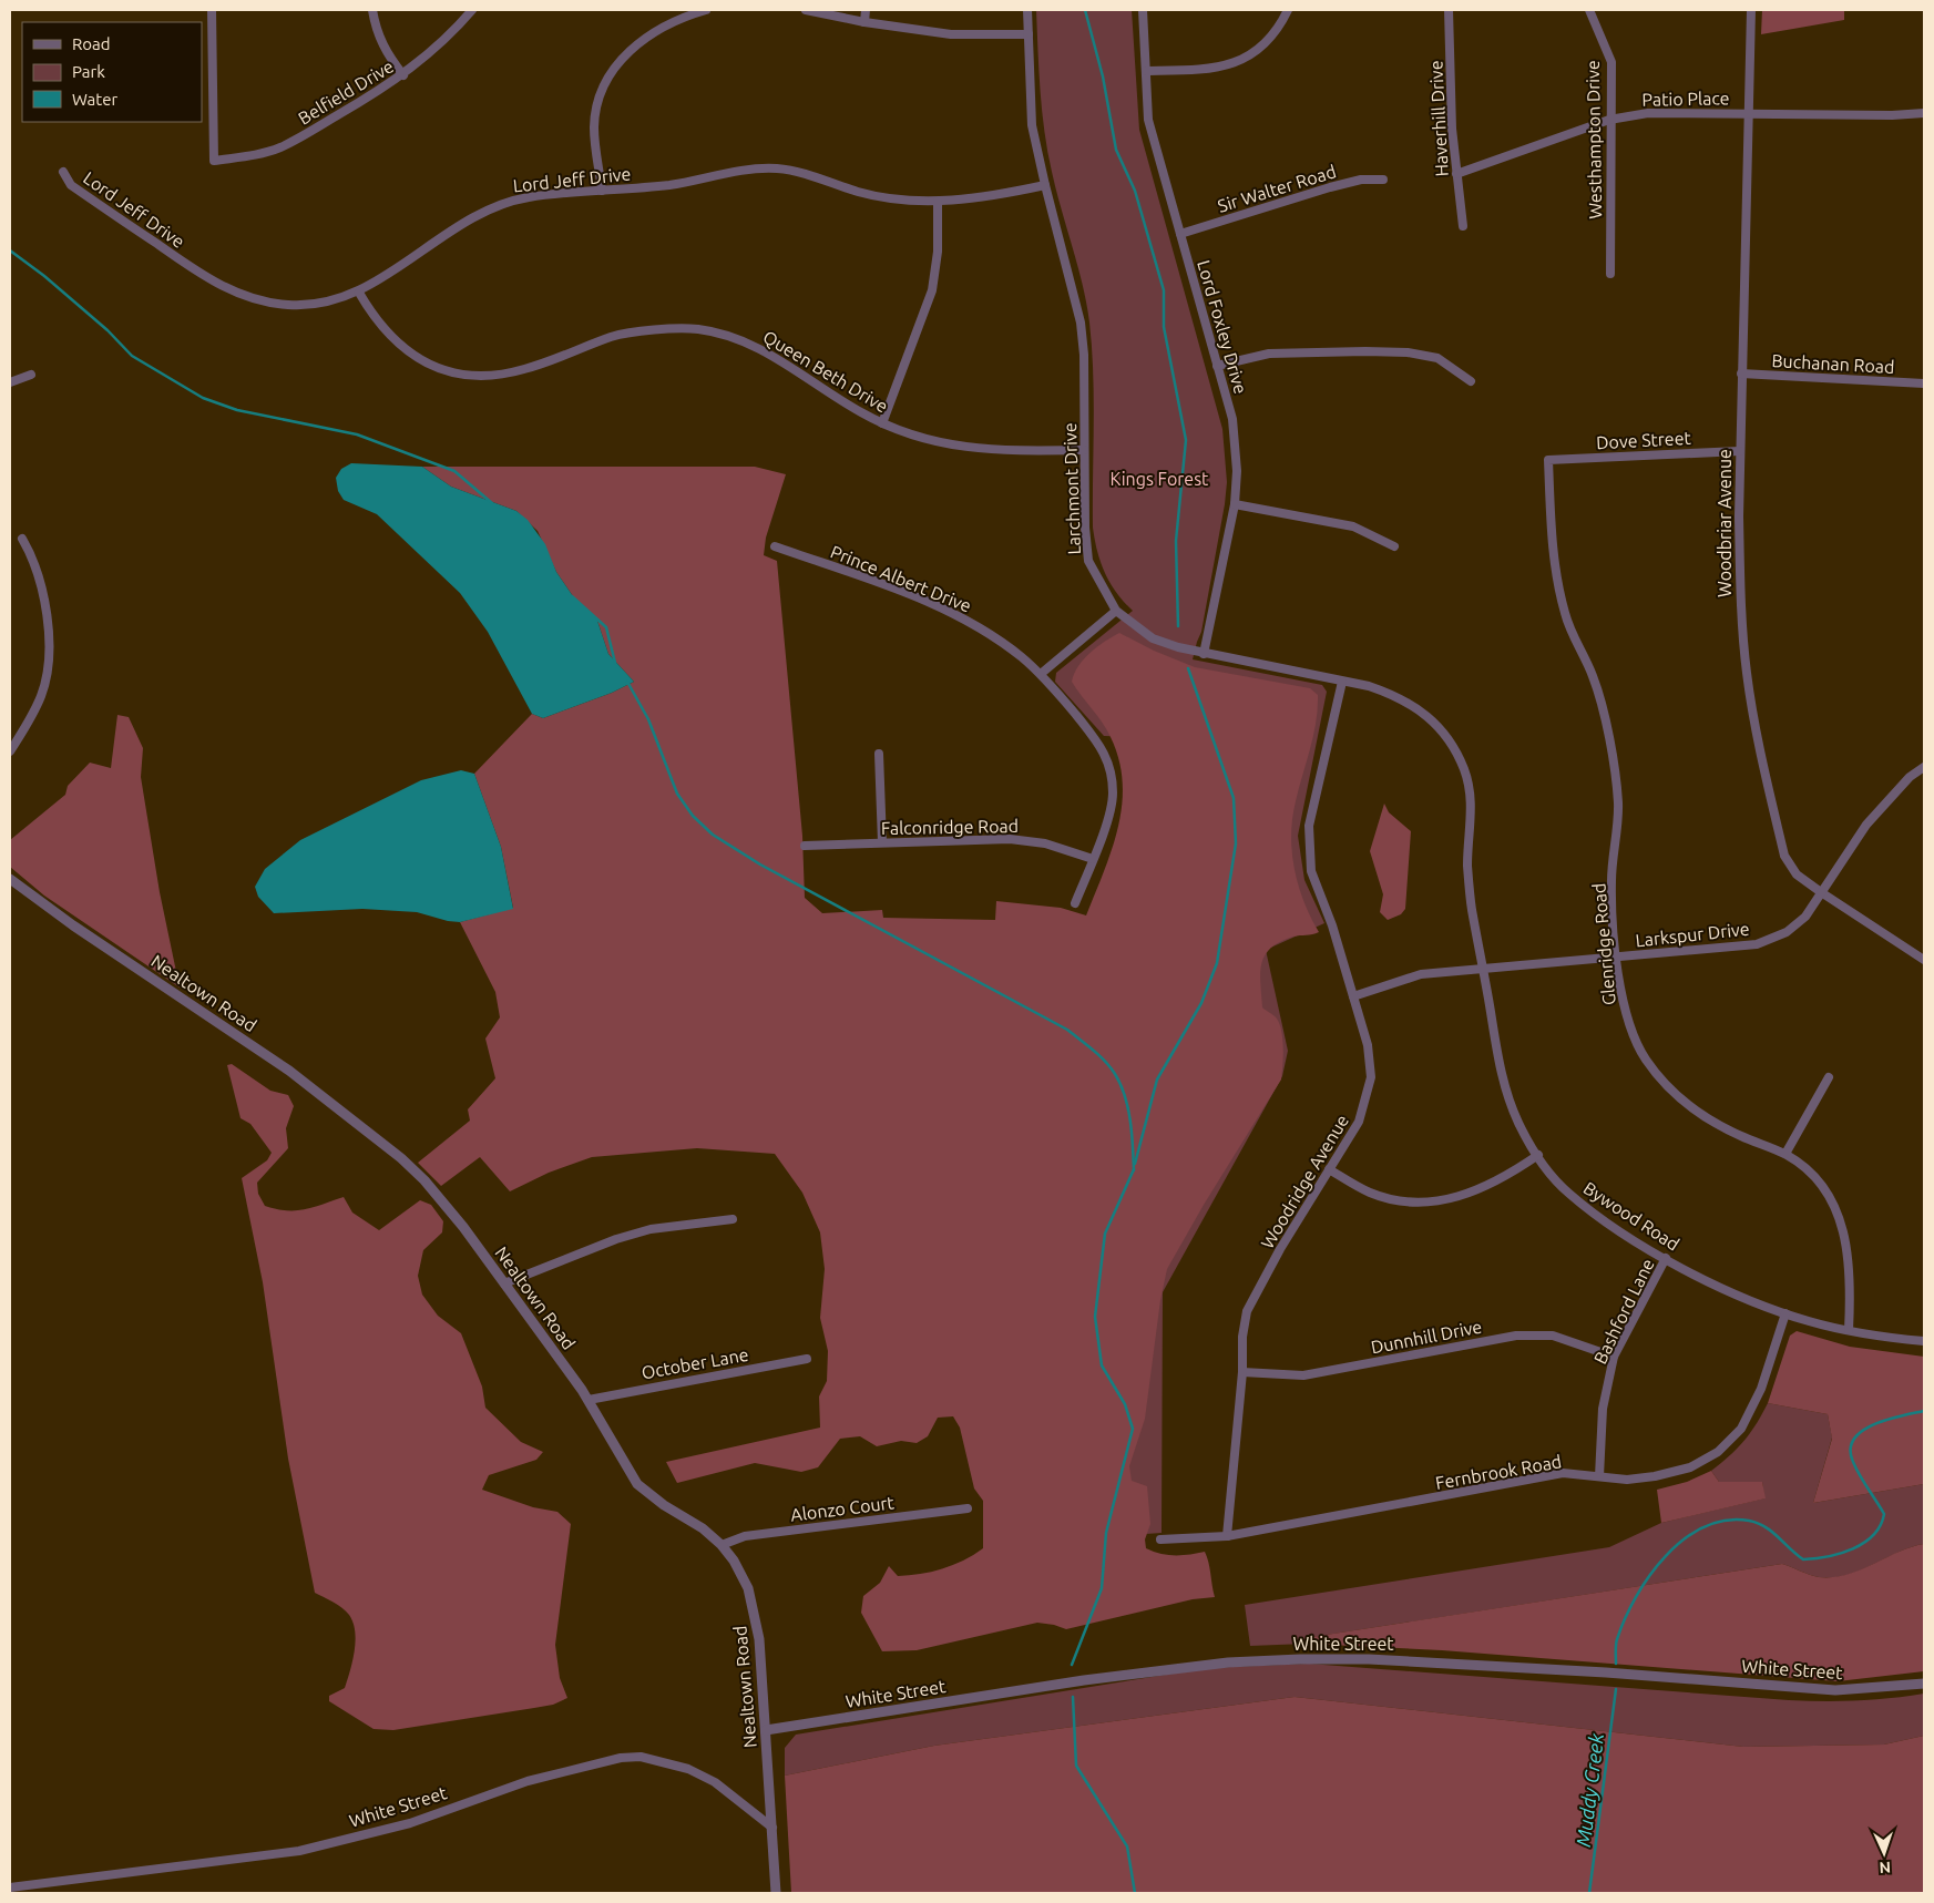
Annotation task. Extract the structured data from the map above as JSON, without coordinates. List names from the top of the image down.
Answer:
{
  "streets": {
    "street": [
      "Belfield Drive",
      "Patio Place",
      "Haverhill Drive",
      "Westhampton Drive",
      "Lord Jeff Drive",
      "Sir Walter Road",
      "Lord Foxley Drive",
      "Buchanan Road",
      "Queen Beth Drive",
      "Dove Street",
      "Larchmont Drive",
      "Woodbriar Avenue",
      "Prince Albert Drive",
      "Falconridge Road",
      "Larkspur Drive",
      "Glenridge Road",
      "Nealtown Road",
      "Woodridge Avenue",
      "Bywood Road",
      "Bashford Lane",
      "Dunnhill Drive",
      "October Lane",
      "Fernbrook Road",
      "Alonzo Court",
      "White Street"
    ]
  },
  "crossings": [
    ["Patio Place", "Haverhill Drive"],
    ["Patio Place", "Westhampton Drive"],
    ["Patio Place", "Woodbriar Avenue"],
    ["Lord Jeff Drive", "Queen Beth Drive"],
    ["Lord Jeff Drive", "Larchmont Drive"],
    ["Sir Walter Road", "Lord Foxley Drive"],
    ["Lord Foxley Drive", "Larchmont Drive"],
    ["Buchanan Road", "Woodbriar Avenue"],
    ["Queen Beth Drive", "Larchmont Drive"],
    ["Dove Street", "Woodbriar Avenue"],
    ["Dove Street", "Glenridge Road"],
    ["Larchmont Drive", "Woodridge Avenue"],
    ["Larchmont Drive", "Bywood Road"],
    ["Woodbriar Avenue", "Larkspur Drive"],
    ["Prince Albert Drive", "Falconridge Road"],
    ["Larkspur Drive", "Glenridge Road"],
    ["Larkspur Drive", "Woodridge Avenue"],
    ["Larkspur Drive", "Bywood Road"],
    ["Glenridge Road", "Bywood Road"],
    ["Nealtown Road", "October Lane"],
    ["Nealtown Road", "Alonzo Court"],
    ["Nealtown Road", "White Street"],
    ["Woodridge Avenue", "Dunnhill Drive"],
    ["Woodridge Avenue", "Fernbrook Road"],
    ["Bywood Road", "Bashford Lane"],
    ["Bywood Road", "Fernbrook Road"],
    ["Bashford Lane", "Dunnhill Drive"],
    ["Bashford Lane", "Fernbrook Road"]
  ],
  "water": ["Muddy Creek"],
  "parks": ["Kings Forest"],
  "legend": ["Road", "Park", "Water"],
  "north": "bottom"
}
